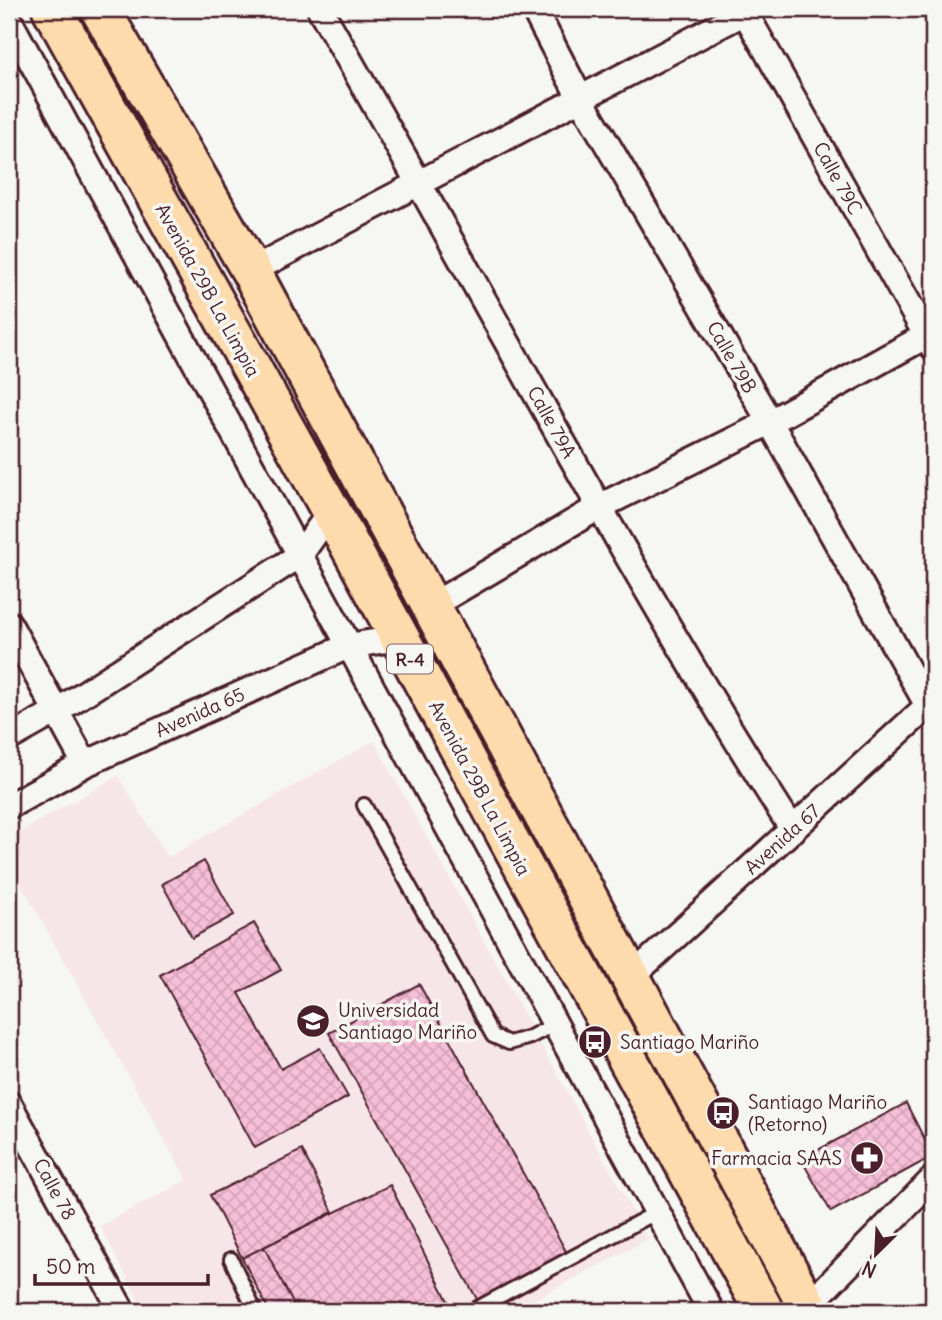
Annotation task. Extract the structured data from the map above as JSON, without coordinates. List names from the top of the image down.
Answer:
{
  "streets": {
    "main road": ["Avenida 29B La Limpia", "R-4"],
    "street": [
      "Calle 79C",
      "Calle 79B",
      "Calle 79A",
      "Avenida 65",
      "Avenida 67",
      "Calle 78"
    ]
  },
  "crossings": [
    ["Avenida 29B La Limpia", "Avenida 65"],
    ["Calle 79B", "Avenida 67"],
    ["Calle 79A", "Avenida 67"],
    ["R-4", "Avenida 67"]
  ],
  "places": {
    "school or university": ["Universidad Santiago Mariño"],
    "bus stop": ["Santiago Mariño", "Santiago Mariño (Retorno)"],
    "pharmacy": ["Farmacia SAAS"]
  },
  "scale_bar": "50 m",
  "north": "bottom left"
}
